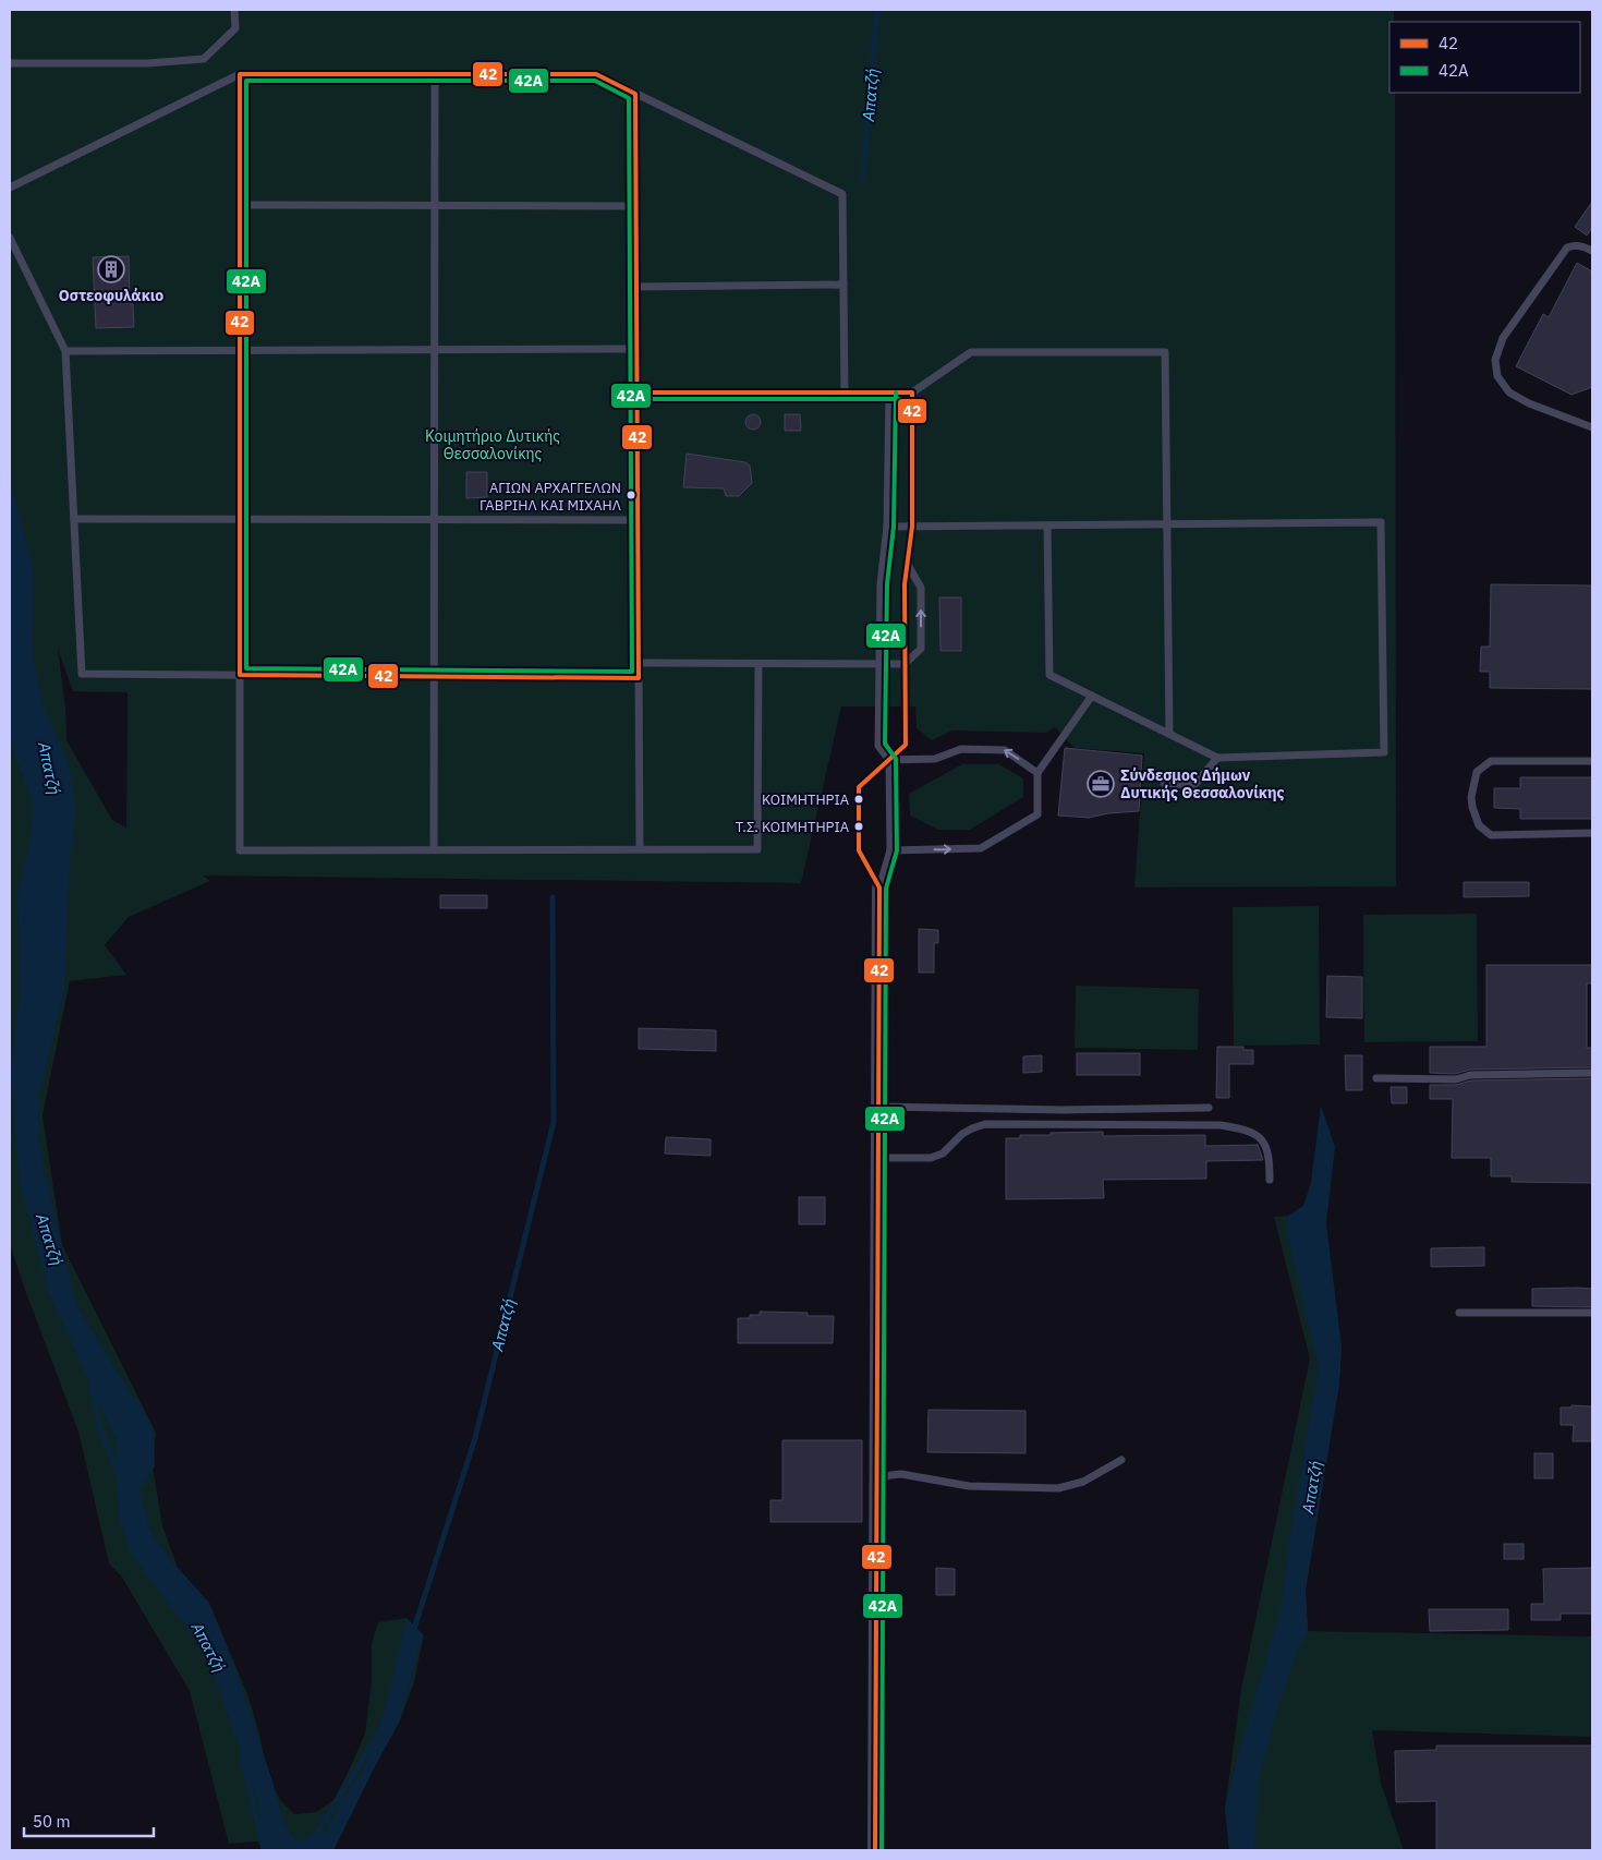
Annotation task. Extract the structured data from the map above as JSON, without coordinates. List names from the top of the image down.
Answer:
{
  "water": ["Απατζή"],
  "parks": ["Κοιμητήριο Δυτικής Θεσσαλονίκης"],
  "places": {
    "building": ["Οστεοφυλάκιο"],
    "other": ["ΑΓΙΩΝ ΑΡΧΑΓΓΕΛΩΝ ΓΑΒΡΙΗΛ ΚΑΙ ΜΙΧΑΗΛ", "ΚΟΙΜΗΤΗΡΙΑ", "Τ.Σ. ΚΟΙΜΗΤΗΡΙΑ"],
    "office": ["Σύνδεσμος Δήμων Δυτικής Θεσσαλονίκης"]
  },
  "lines": ["transit line 42", "transit line 42Α"],
  "legend": ["42", "42Α"],
  "scale_bar": "50 m"
}
